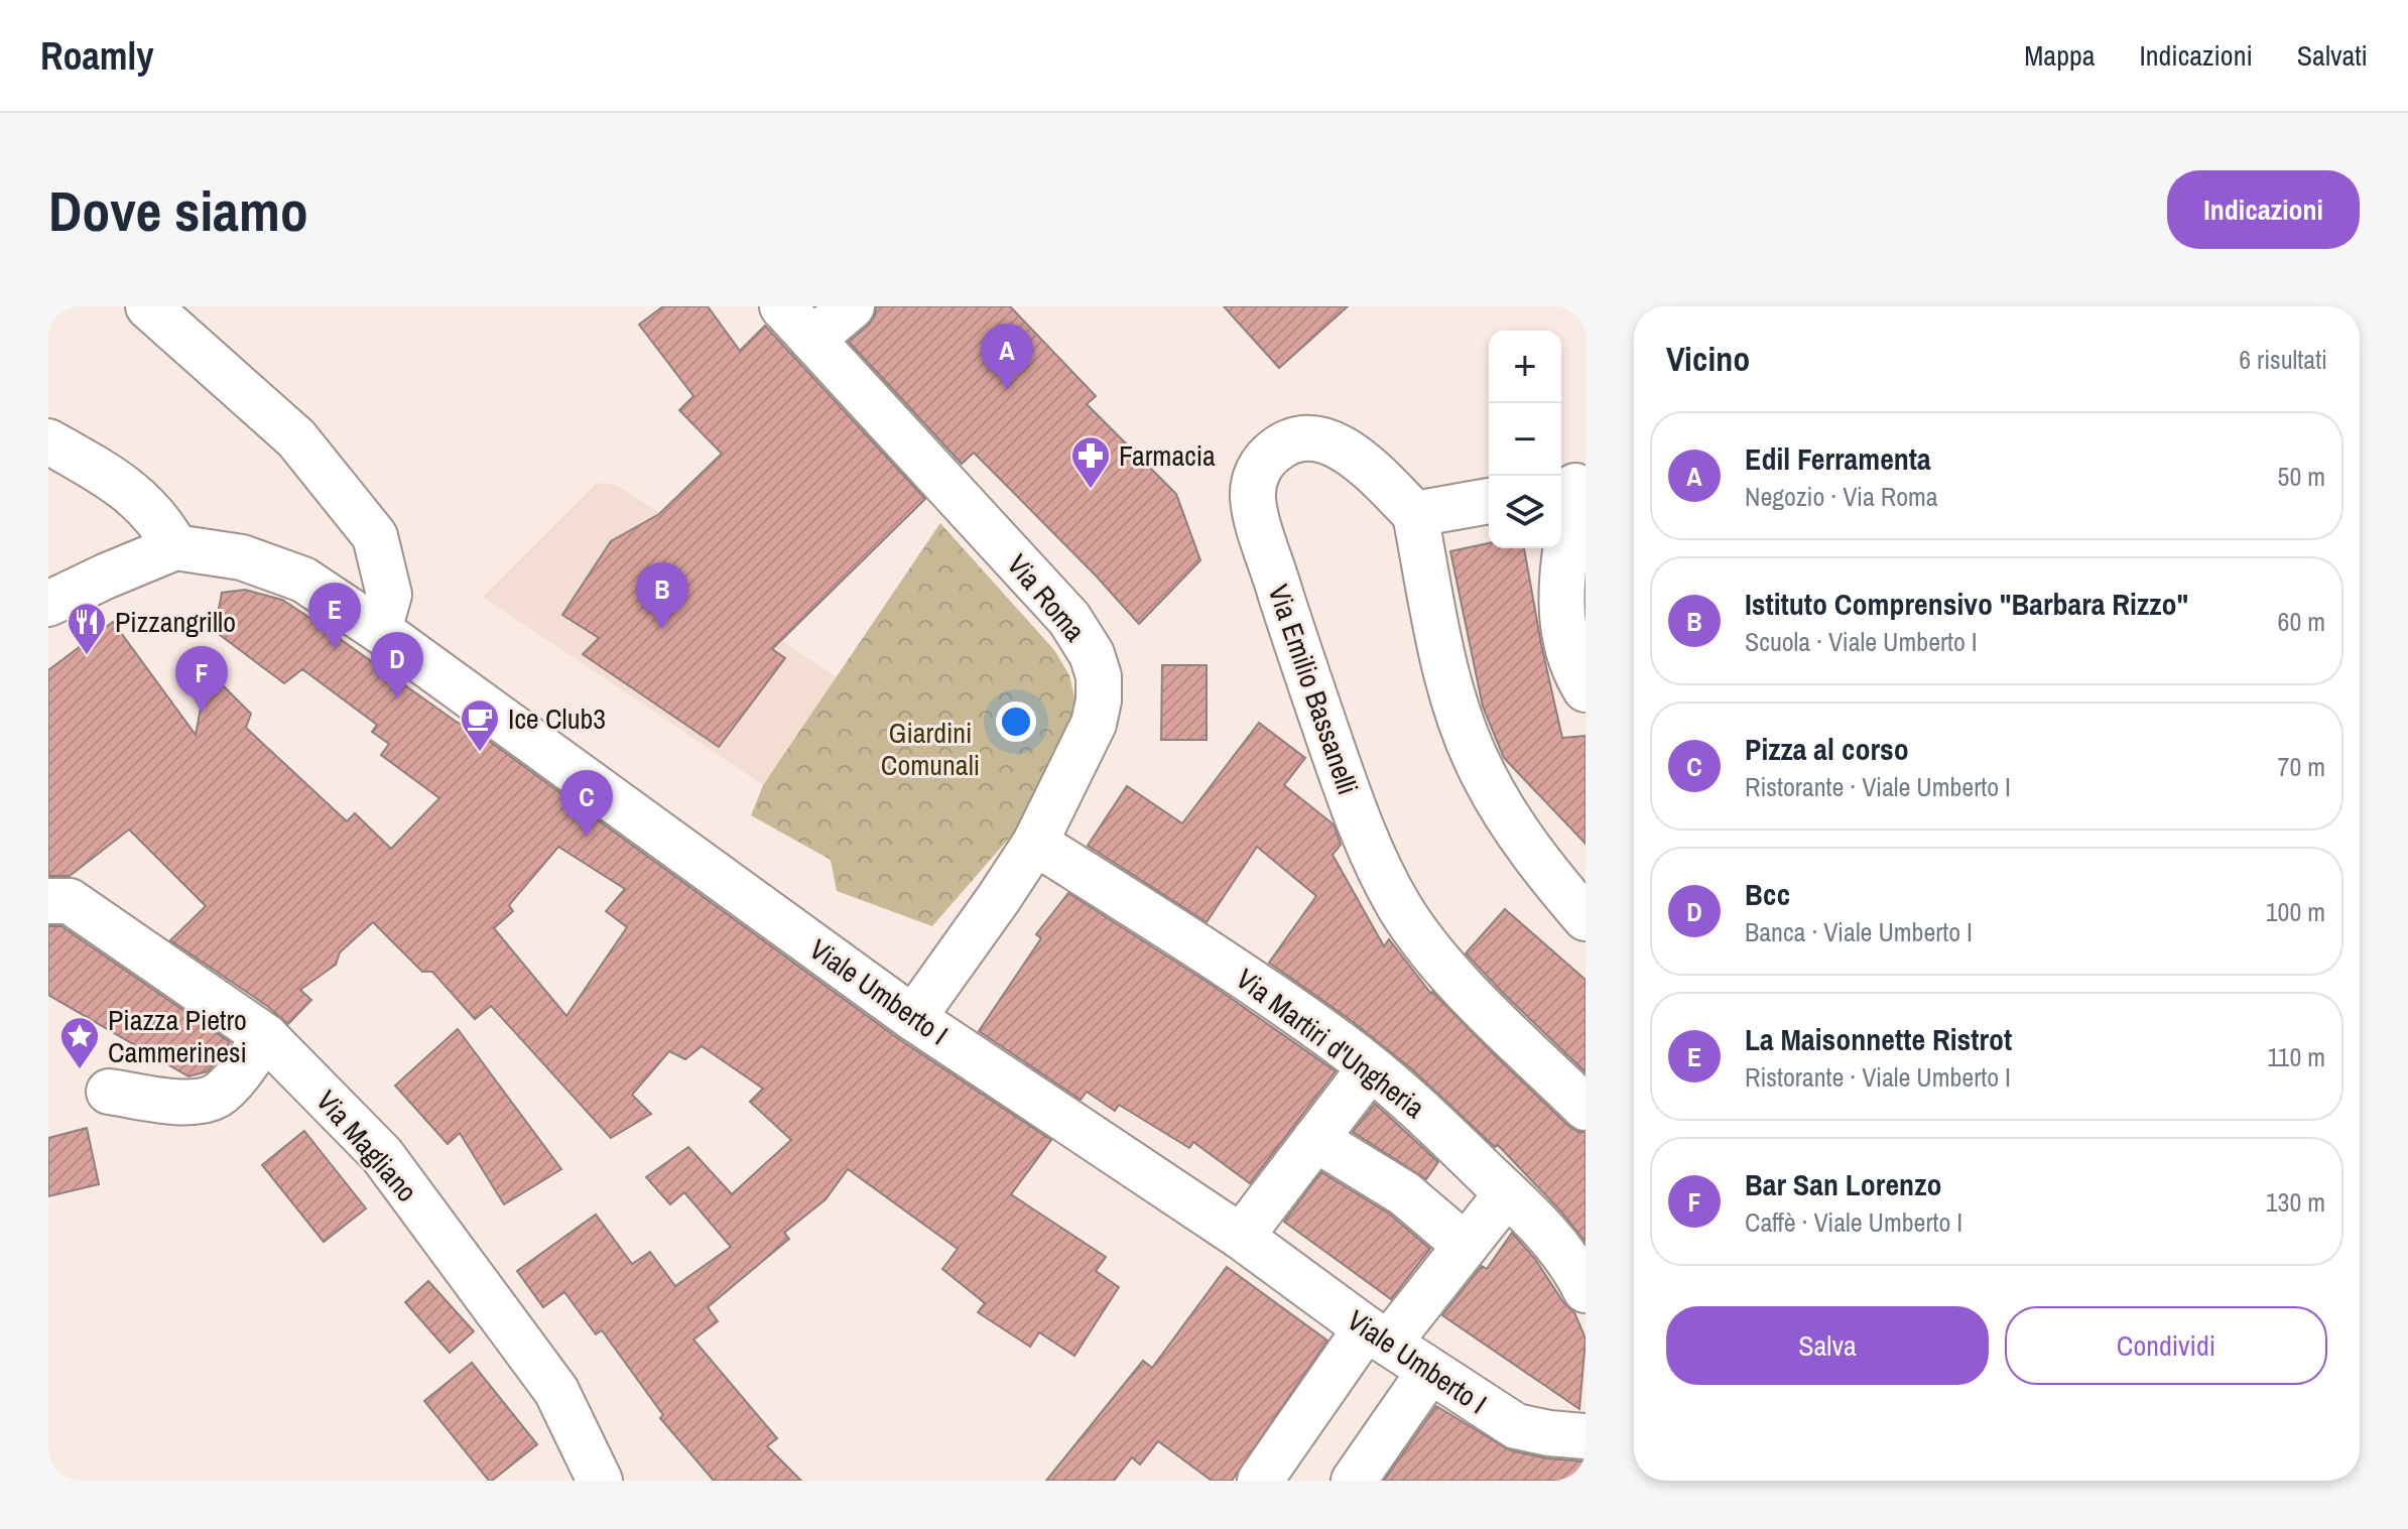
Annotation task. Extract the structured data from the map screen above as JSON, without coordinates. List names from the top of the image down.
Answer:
{
  "streets": {
    "street": [
      "Via Roma",
      "Via Emilio Bassanelli",
      "Viale Umberto I",
      "Via Martiri d'Ungheria",
      "Via Magliano"
    ]
  },
  "crossings": [
    ["Via Roma", "Viale Umberto I"],
    ["Via Roma", "Via Martiri d'Ungheria"]
  ],
  "parks": ["Giardini Comunali"],
  "places": {
    "pharmacy": ["Farmacia"],
    "restaurant": ["Pizzangrillo"],
    "cafe": ["Ice Club3"],
    "place": ["Piazza Pietro Cammerinesi"]
  },
  "page": {
    "header": "Roamly",
    "nav": ["Mappa", "Indicazioni", "Salvati"],
    "buttons": [
      "Indicazioni",
      ["Salva", "Condividi"]
    ],
    "title": "Dove siamo",
    "heading": ["Vicino", "6 risultati"],
    "pins": [
      "A",
      "B",
      "E",
      "D",
      "F",
      "C"
    ],
    "map_buttons": ["+", "−"],
    "list": [
      {
        "mark": "A",
        "name": "Edil Ferramenta",
        "note": "Negozio · Via Roma",
        "value": "50 m"
      },
      {
        "mark": "B",
        "name": "Istituto Comprensivo \"Barbara Rizzo\"",
        "note": "Scuola · Viale Umberto I",
        "value": "60 m"
      },
      {
        "mark": "C",
        "name": "Pizza al corso",
        "note": "Ristorante · Viale Umberto I",
        "value": "70 m"
      },
      {
        "mark": "D",
        "name": "Bcc",
        "note": "Banca · Viale Umberto I",
        "value": "100 m"
      },
      {
        "mark": "E",
        "name": "La Maisonnette Ristrot",
        "note": "Ristorante · Viale Umberto I",
        "value": "110 m"
      },
      {
        "mark": "F",
        "name": "Bar San Lorenzo",
        "note": "Caffè · Viale Umberto I",
        "value": "130 m"
      }
    ]
  }
}
